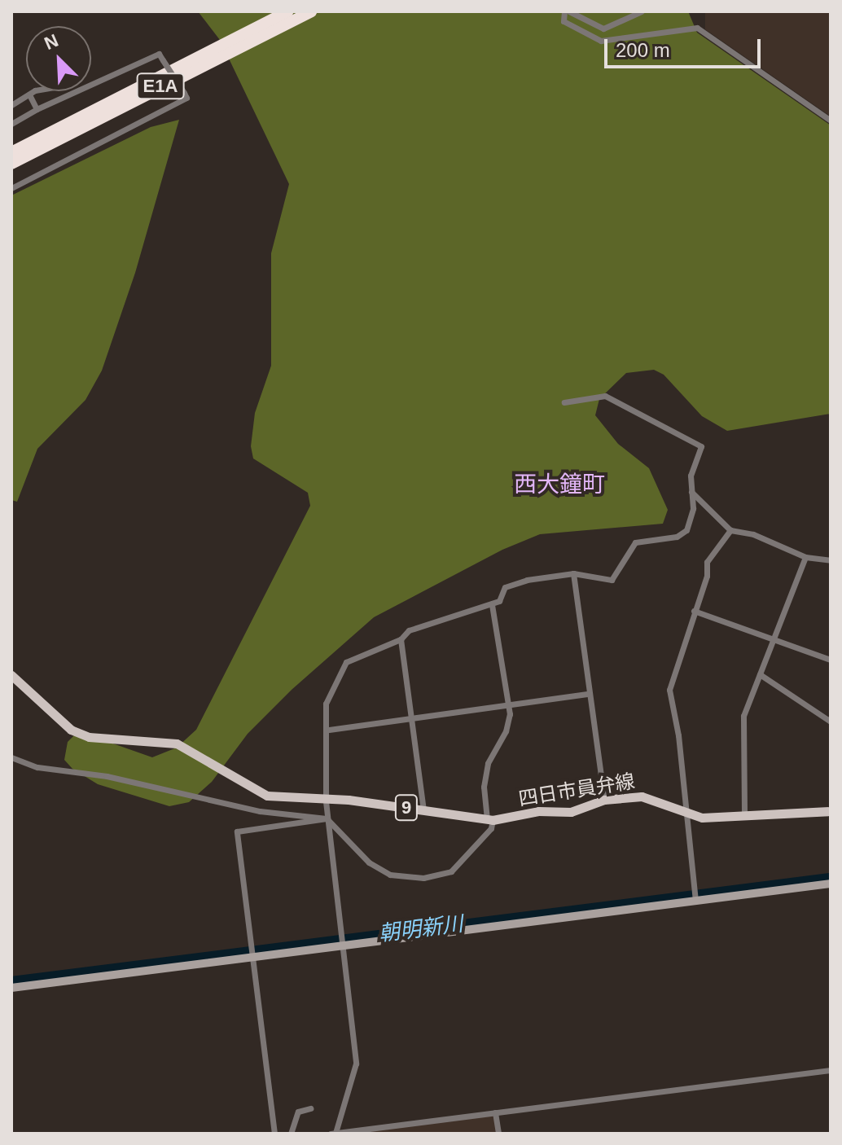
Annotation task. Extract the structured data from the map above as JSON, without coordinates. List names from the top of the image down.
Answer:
{
  "streets": {
    "highway": ["E1A"],
    "main road": ["四日市員弁線", "9"]
  },
  "districts": ["西大鐘町"],
  "water": ["朝明新川"],
  "scale_bar": "200 m",
  "north": "top left"
}
